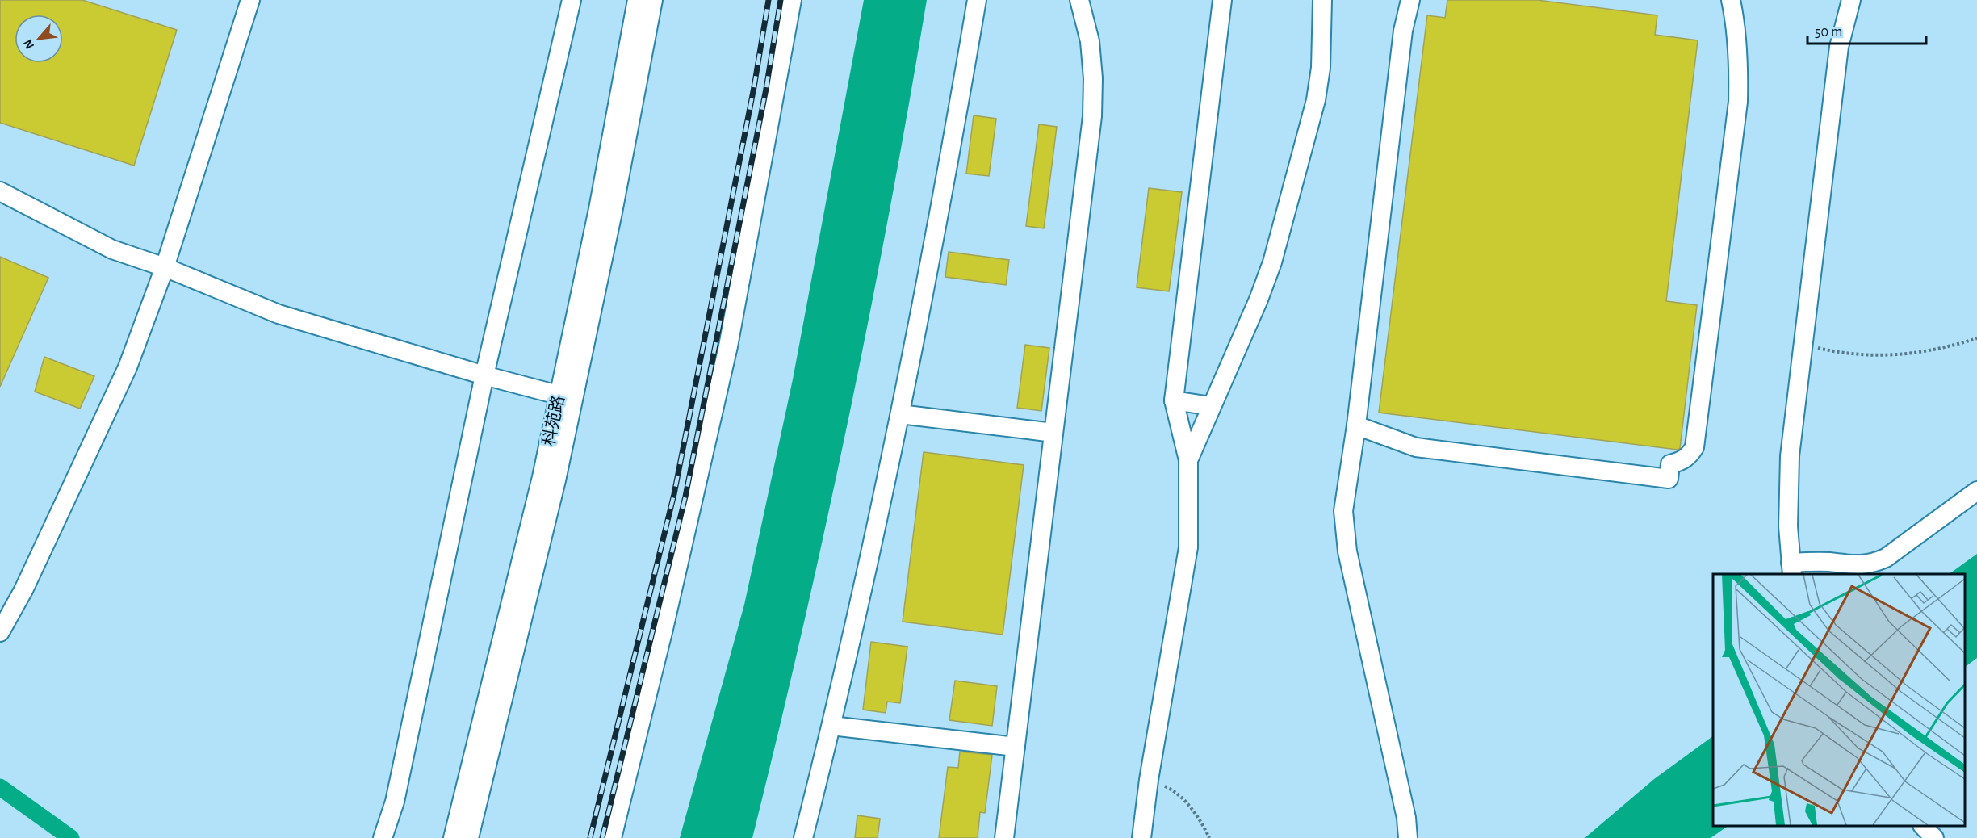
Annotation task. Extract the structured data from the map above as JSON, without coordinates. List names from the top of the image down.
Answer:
{
  "streets": {
    "street": ["科苑路"]
  },
  "scale_bar": "50 m",
  "north": "bottom left"
}
